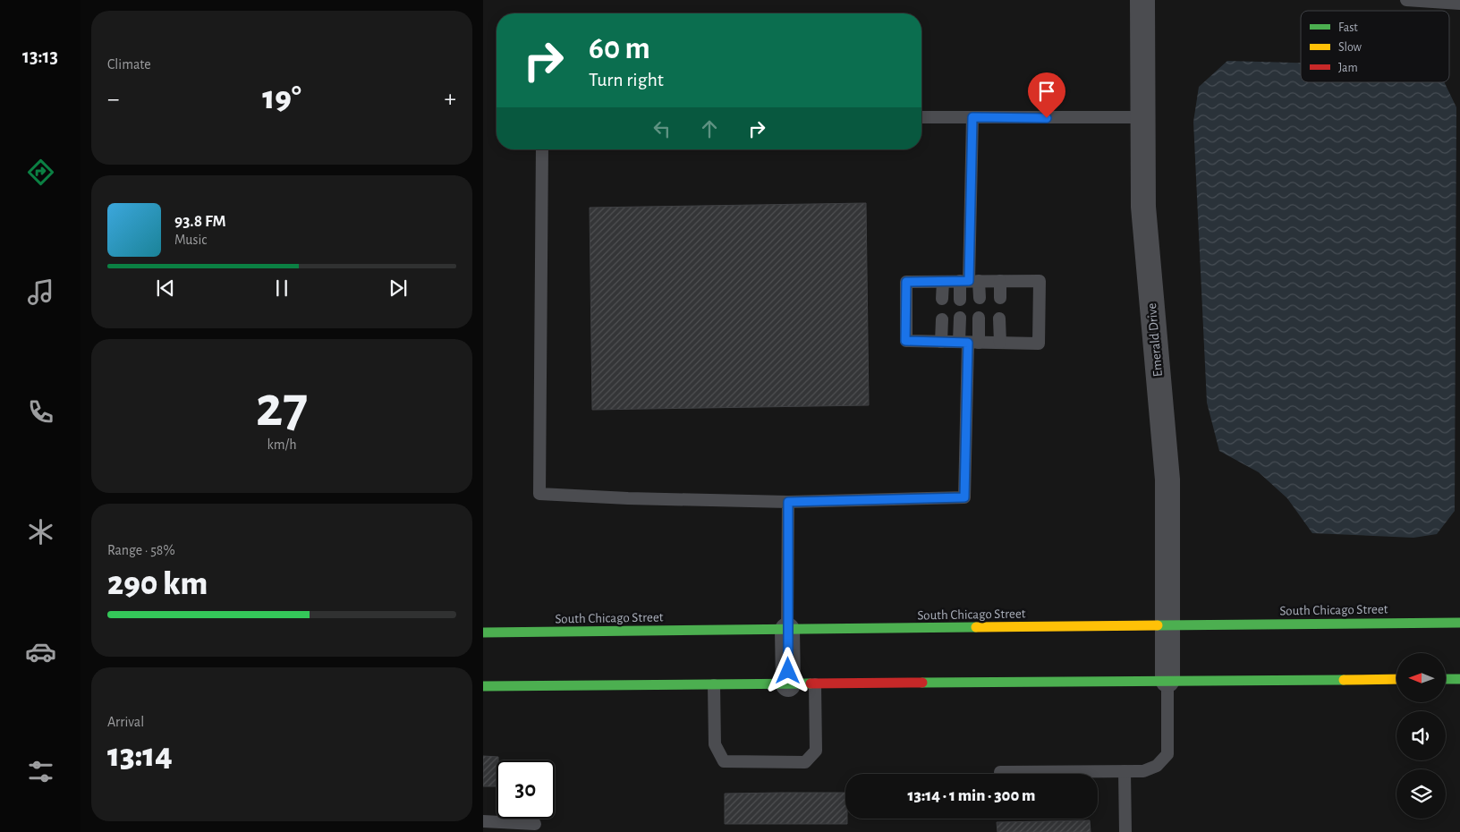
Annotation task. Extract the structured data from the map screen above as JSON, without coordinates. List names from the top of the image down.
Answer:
{
  "streets": {
    "main road": ["South Chicago Street"],
    "street": ["Emerald Drive"]
  },
  "crossings": [
    ["Emerald Drive", "South Chicago Street"]
  ],
  "legend": ["Fast", "Slow", "Jam"],
  "north": "left",
  "page": {
    "tabs": "13:13",
    "tile": [
      "Climate",
      ["27", "km/h"],
      ["Range · 58%", "290 km"],
      ["Arrival", "13:14"]
    ],
    "turn": ["60 m", "Turn right"],
    "heat": ["−", "19°", "+"],
    "song": ["93.8 FM", "Music"],
    "limit": "30",
    "trip": "13:14 · 1 min · 300 m"
  }
}
